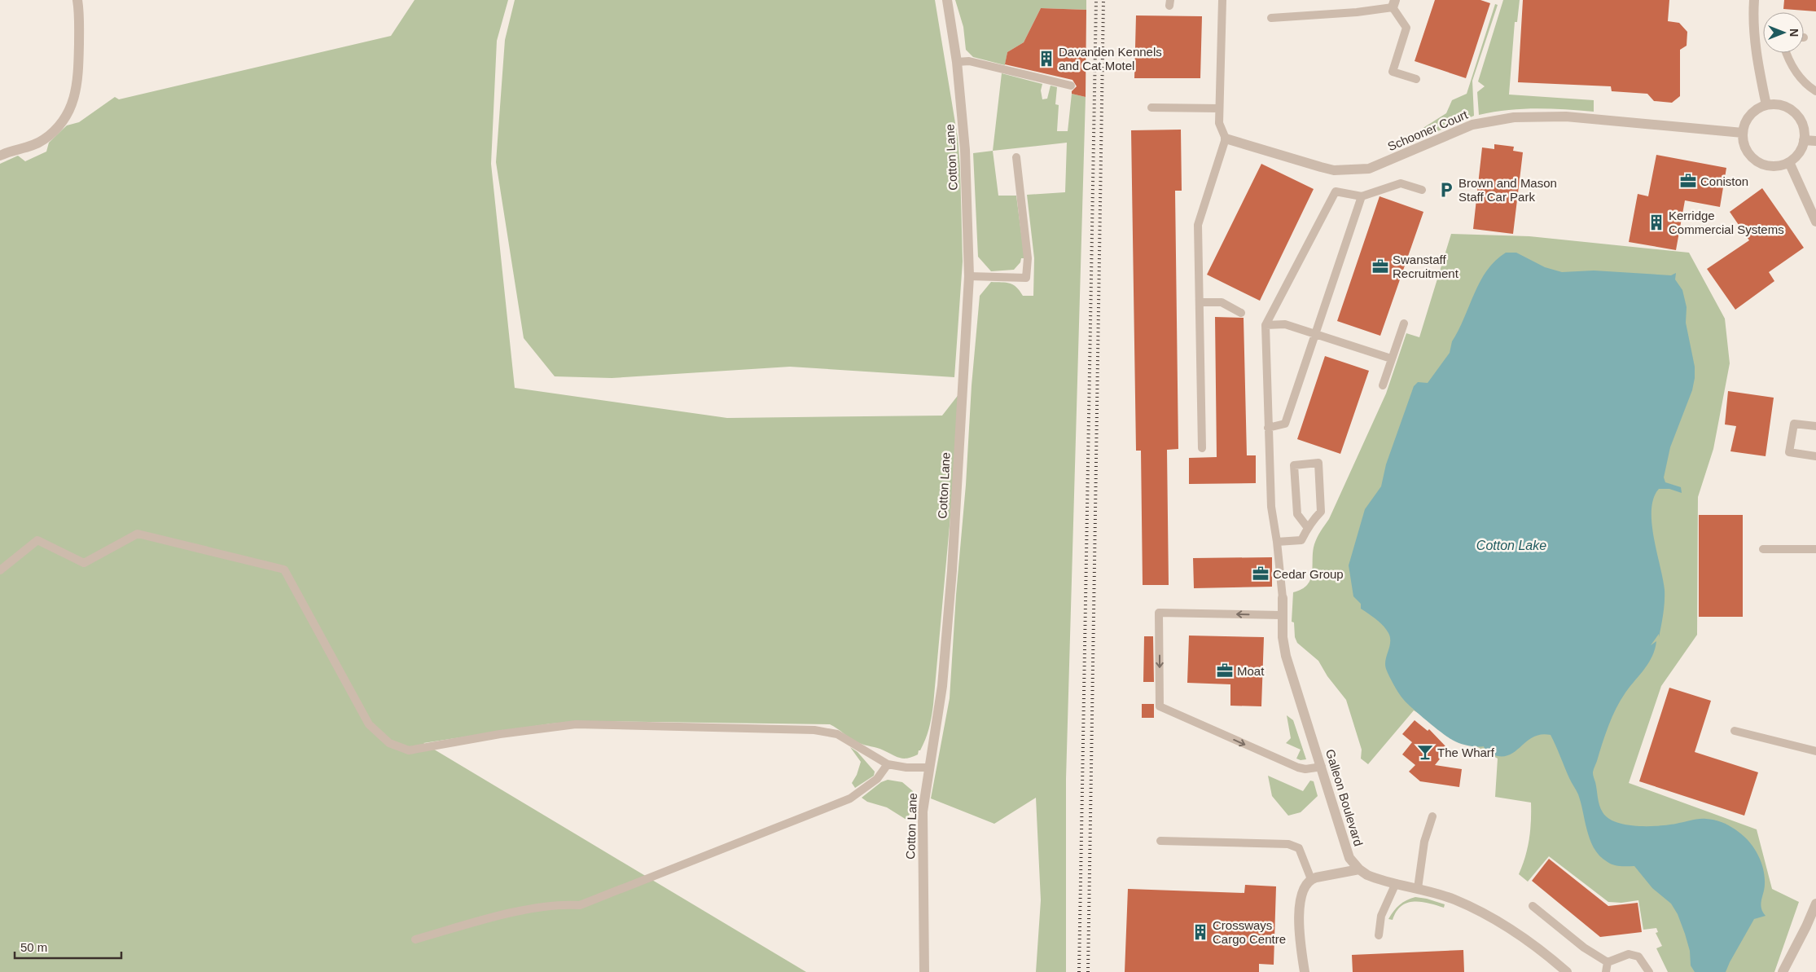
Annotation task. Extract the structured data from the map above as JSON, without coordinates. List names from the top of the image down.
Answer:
{
  "streets": {
    "street": ["Schooner Court", "Cotton Lane", "Galleon Boulevard"]
  },
  "water": ["Cotton Lake"],
  "places": {
    "building": ["Davanden Kennels and Cat Motel", "Kerridge Commercial Systems", "Crossways Cargo Centre"],
    "office": [
      "Coniston",
      "Swanstaff Recruitment",
      "Cedar Group",
      "Moat"
    ],
    "parking": ["Brown and Mason Staff Car Park"],
    "bar": ["The Wharf"]
  },
  "scale_bar": "50 m",
  "north": "right"
}
